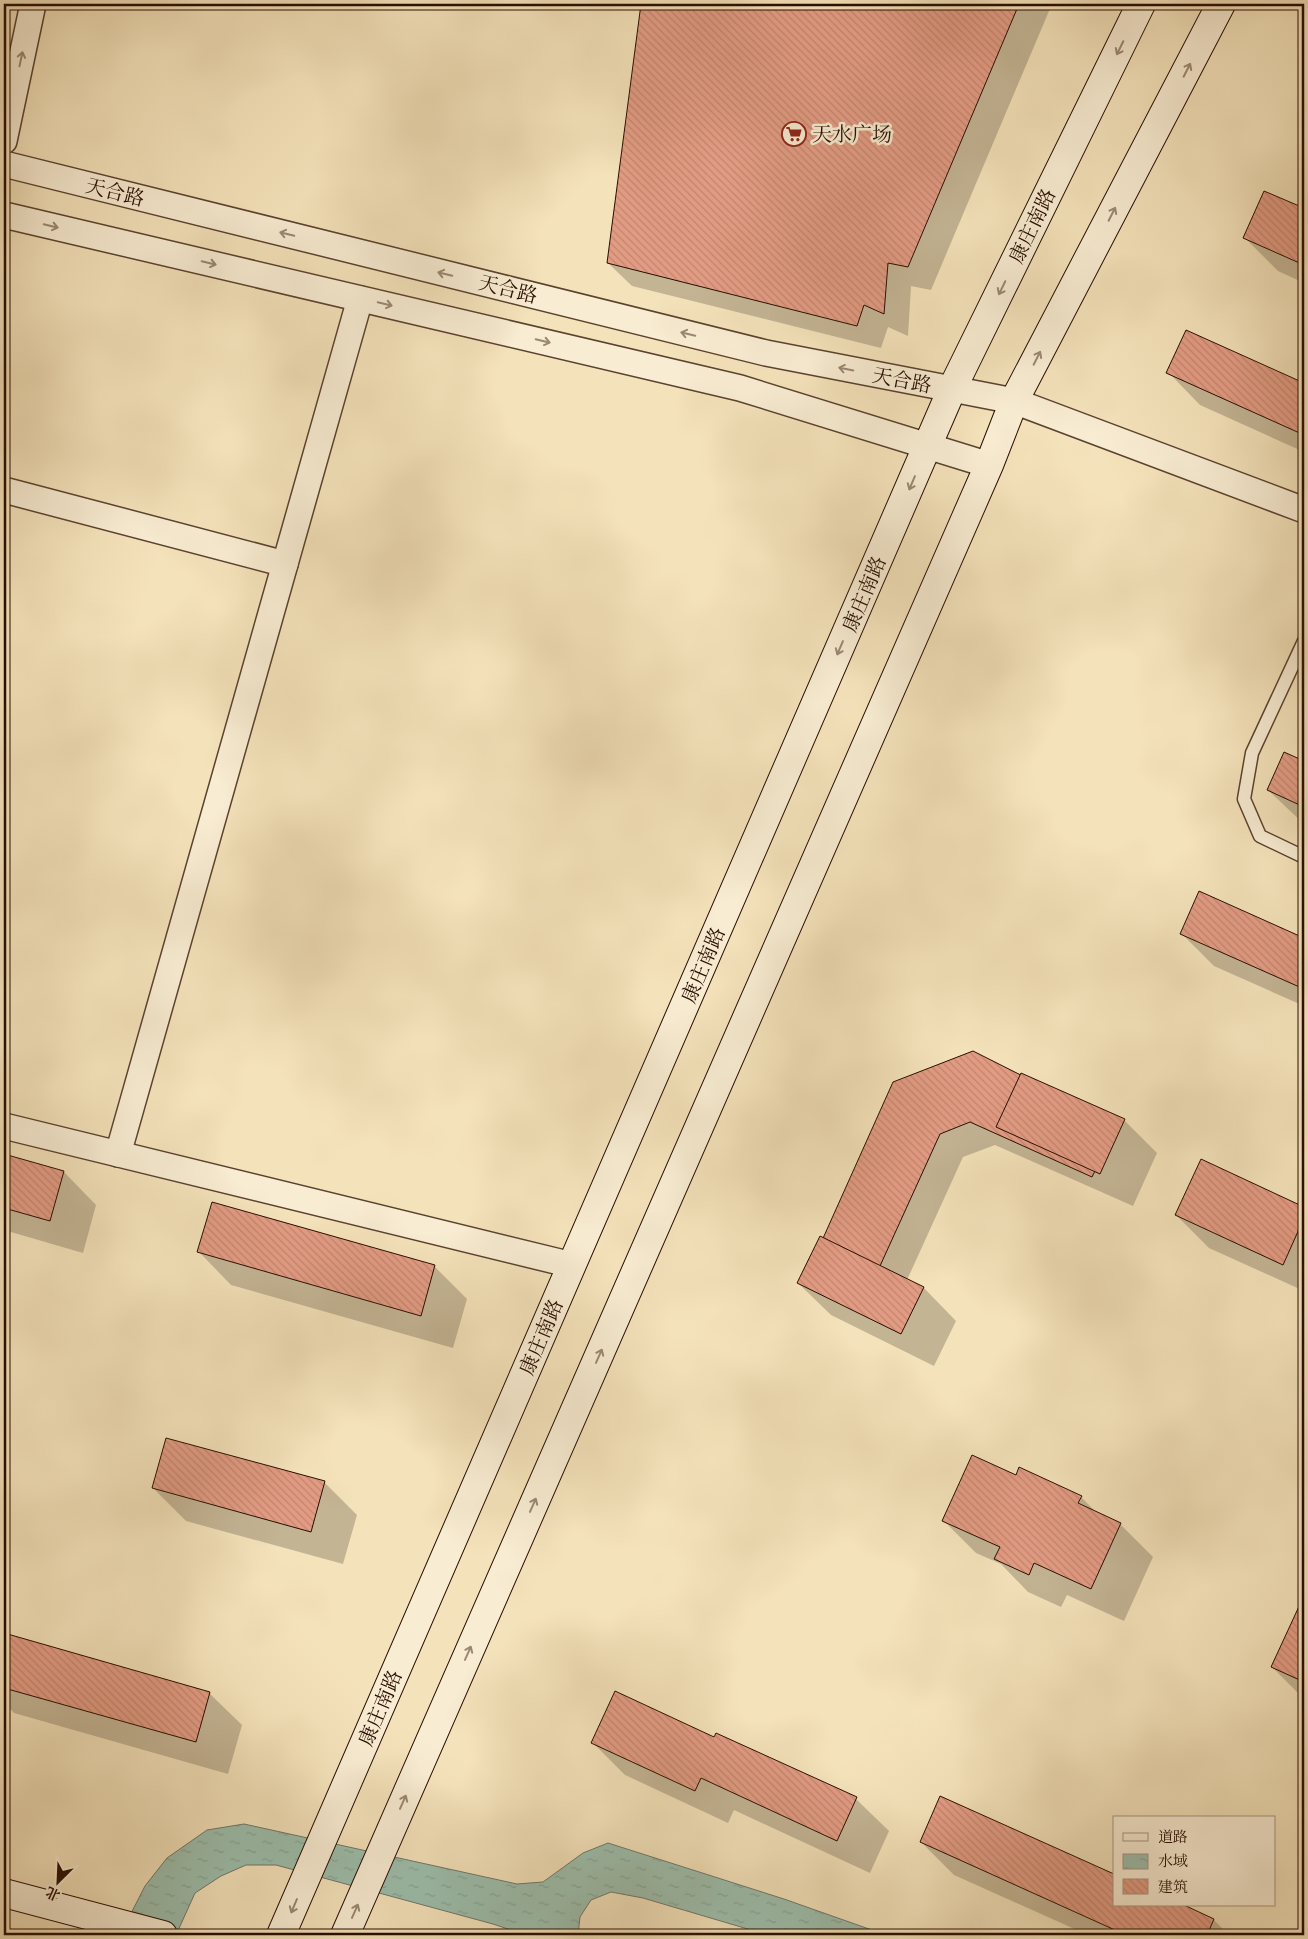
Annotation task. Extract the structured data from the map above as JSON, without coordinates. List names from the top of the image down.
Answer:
{
  "streets": {
    "main road": ["康庄南路"],
    "street": ["天合路"]
  },
  "crossings": [
    ["天合路", "康庄南路"]
  ],
  "places": {
    "supermarket": ["天水广场"]
  },
  "legend": ["道路", "水域", "建筑"],
  "north": "bottom left"
}
